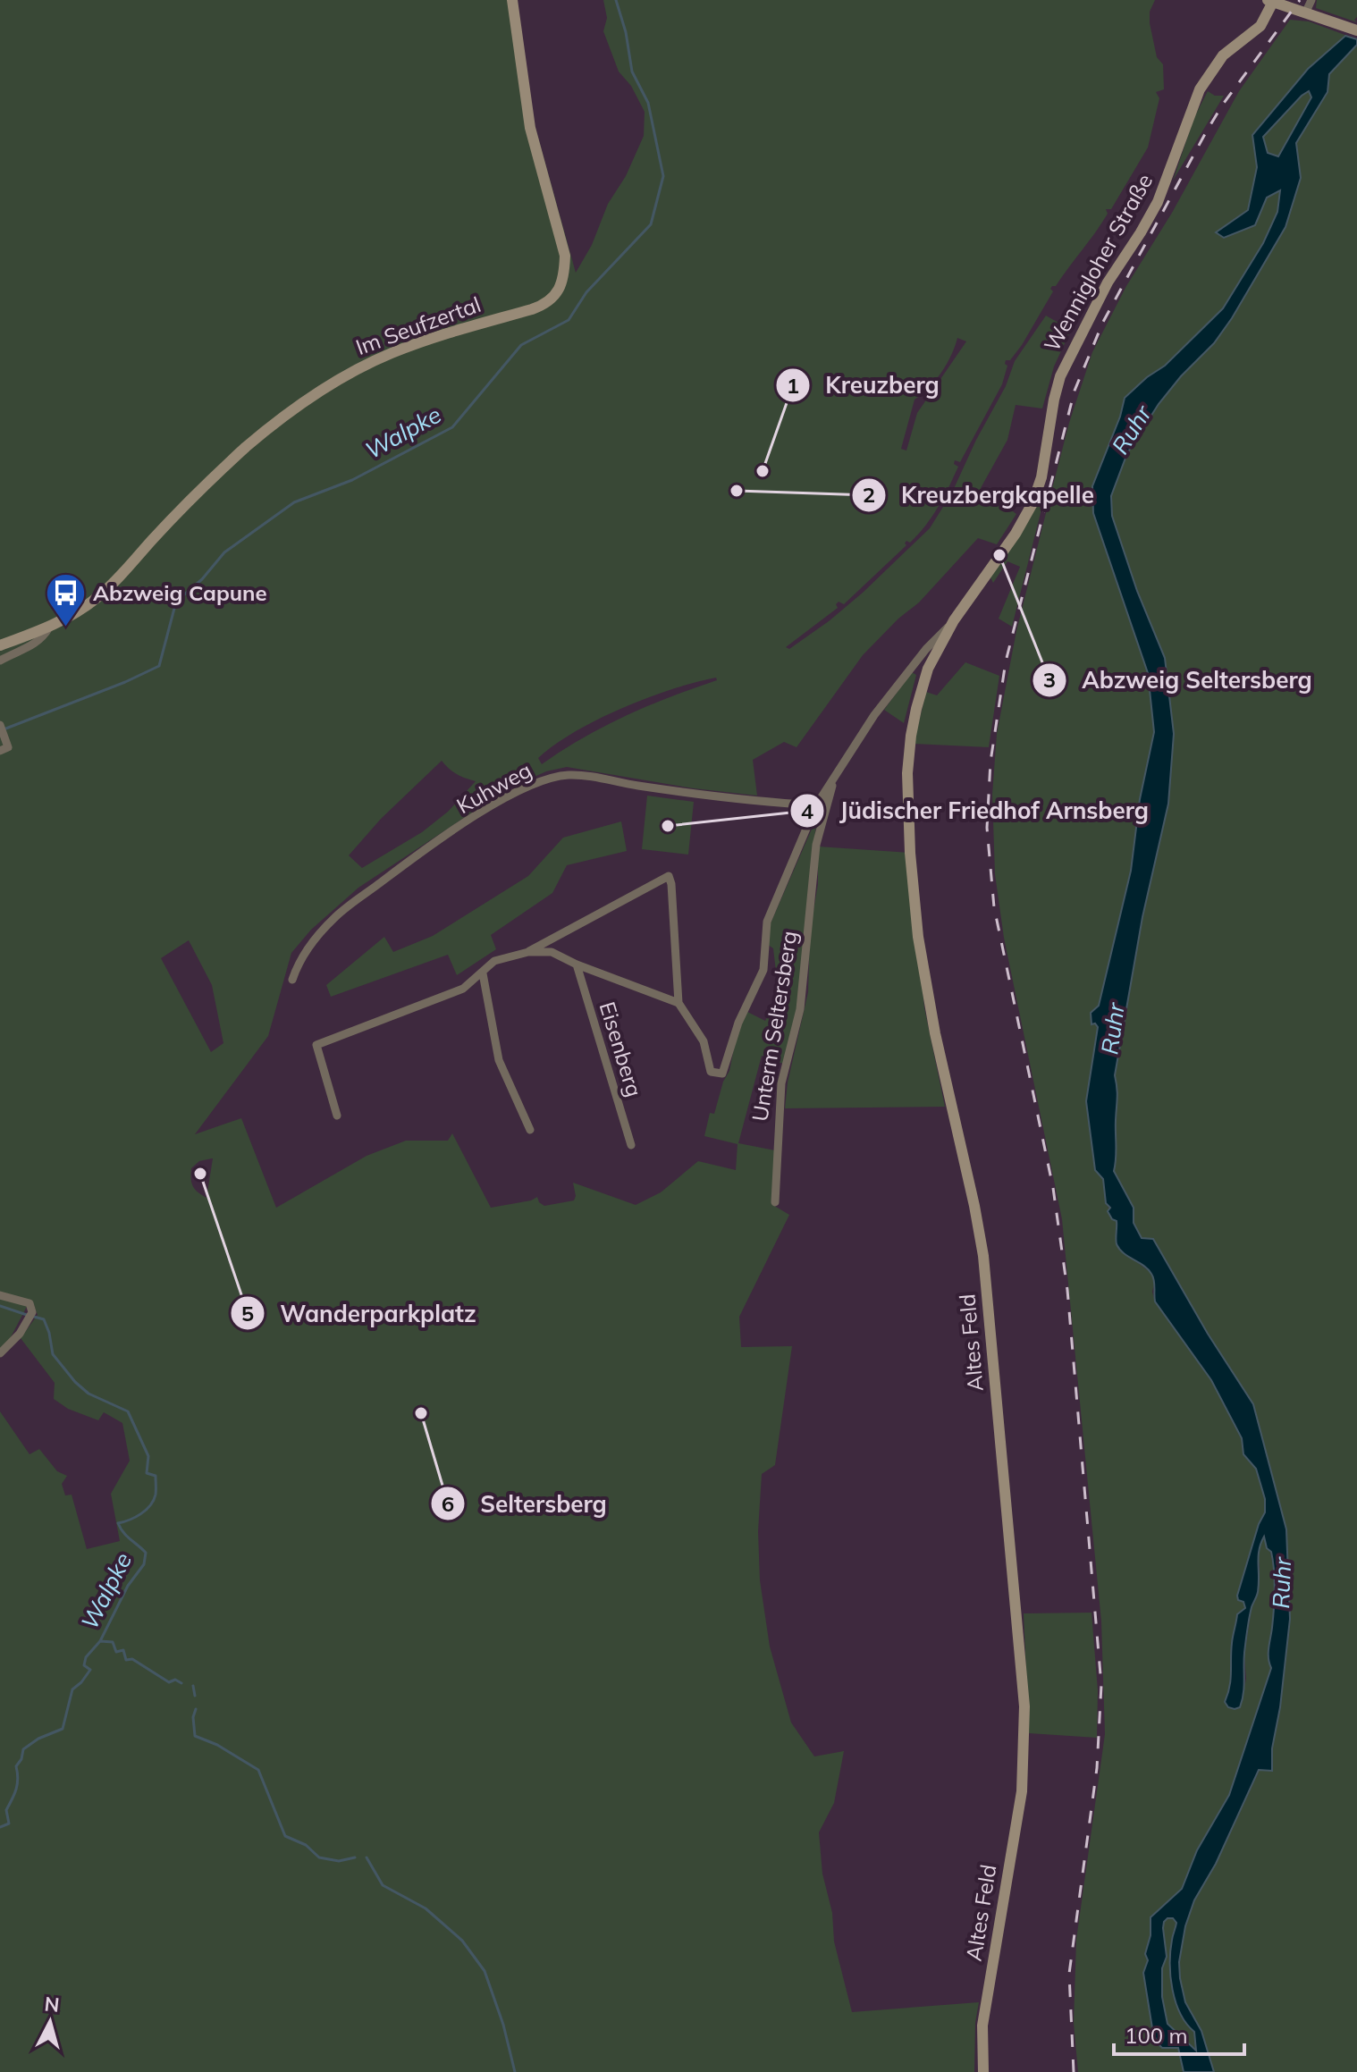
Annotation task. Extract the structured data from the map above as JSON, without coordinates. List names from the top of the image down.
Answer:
{
  "streets": {
    "main road": ["Wennigloher Straße", "Im Seufzertal", "Altes Feld"],
    "street": ["Kuhweg", "Unterm Seltersberg", "Eisenberg"]
  },
  "crossings": [
    ["Wennigloher Straße", "Kuhweg"],
    ["Wennigloher Straße", "Unterm Seltersberg"],
    ["Wennigloher Straße", "Altes Feld"]
  ],
  "water": ["Ruhr", "Walpke"],
  "places": {
    "other": [
      "Kreuzberg",
      "Kreuzbergkapelle",
      "Abzweig Seltersberg",
      "Jüdischer Friedhof Arnsberg",
      "Wanderparkplatz",
      "Seltersberg"
    ],
    "bus stop": ["Abzweig Capune"]
  },
  "scale_bar": "100 m",
  "north": "top"
}
